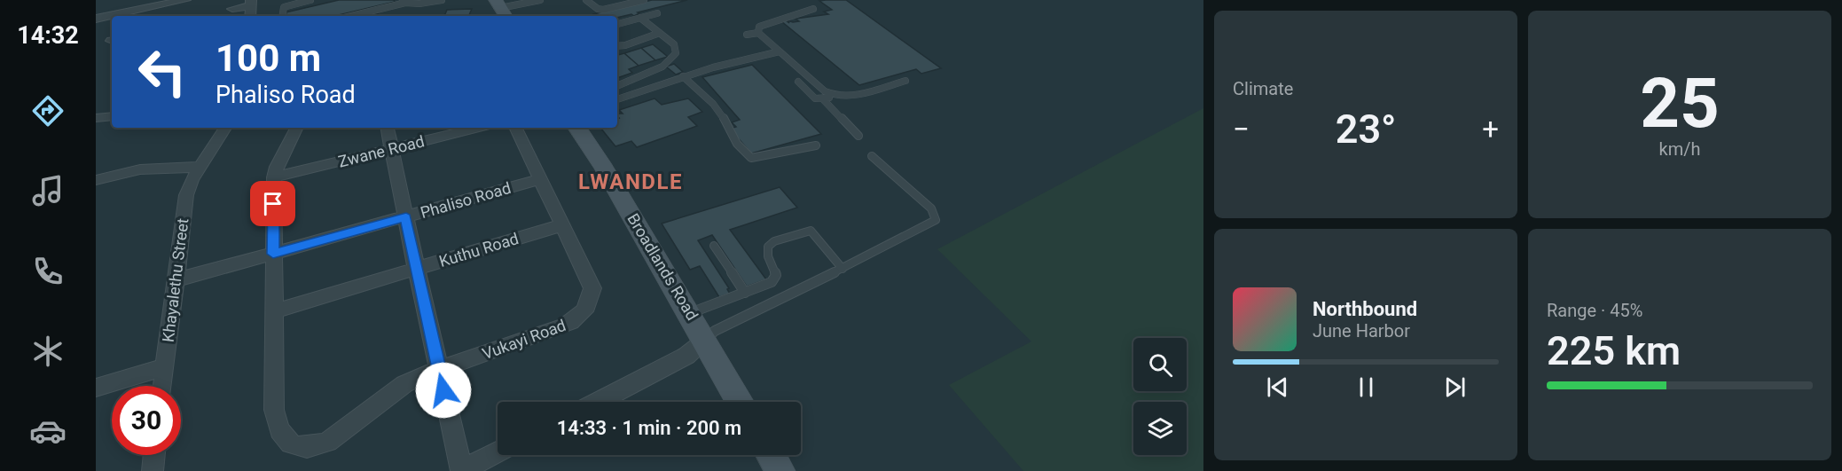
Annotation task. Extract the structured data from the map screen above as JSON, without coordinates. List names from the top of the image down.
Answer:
{
  "streets": {
    "main road": ["Broadlands Road"],
    "street": [
      "Zwane Road",
      "Phaliso Road",
      "Kuthu Road",
      "Khayalethu Street",
      "Vukayi Road"
    ]
  },
  "crossings": [
    ["Zwane Road", "Vukayi Road"],
    ["Phaliso Road", "Khayalethu Street"],
    ["Phaliso Road", "Vukayi Road"],
    ["Kuthu Road", "Vukayi Road"]
  ],
  "districts": ["LWANDLE"],
  "page": {
    "tabs": "14:32",
    "tile": [
      "Climate",
      ["25", "km/h"],
      ["Range · 45%", "225 km"]
    ],
    "turn": ["100 m", "Phaliso Road"],
    "heat": ["−", "23°", "+"],
    "song": ["Northbound", "June Harbor"],
    "limit": "30",
    "trip": "14:33 · 1 min · 200 m"
  }
}
